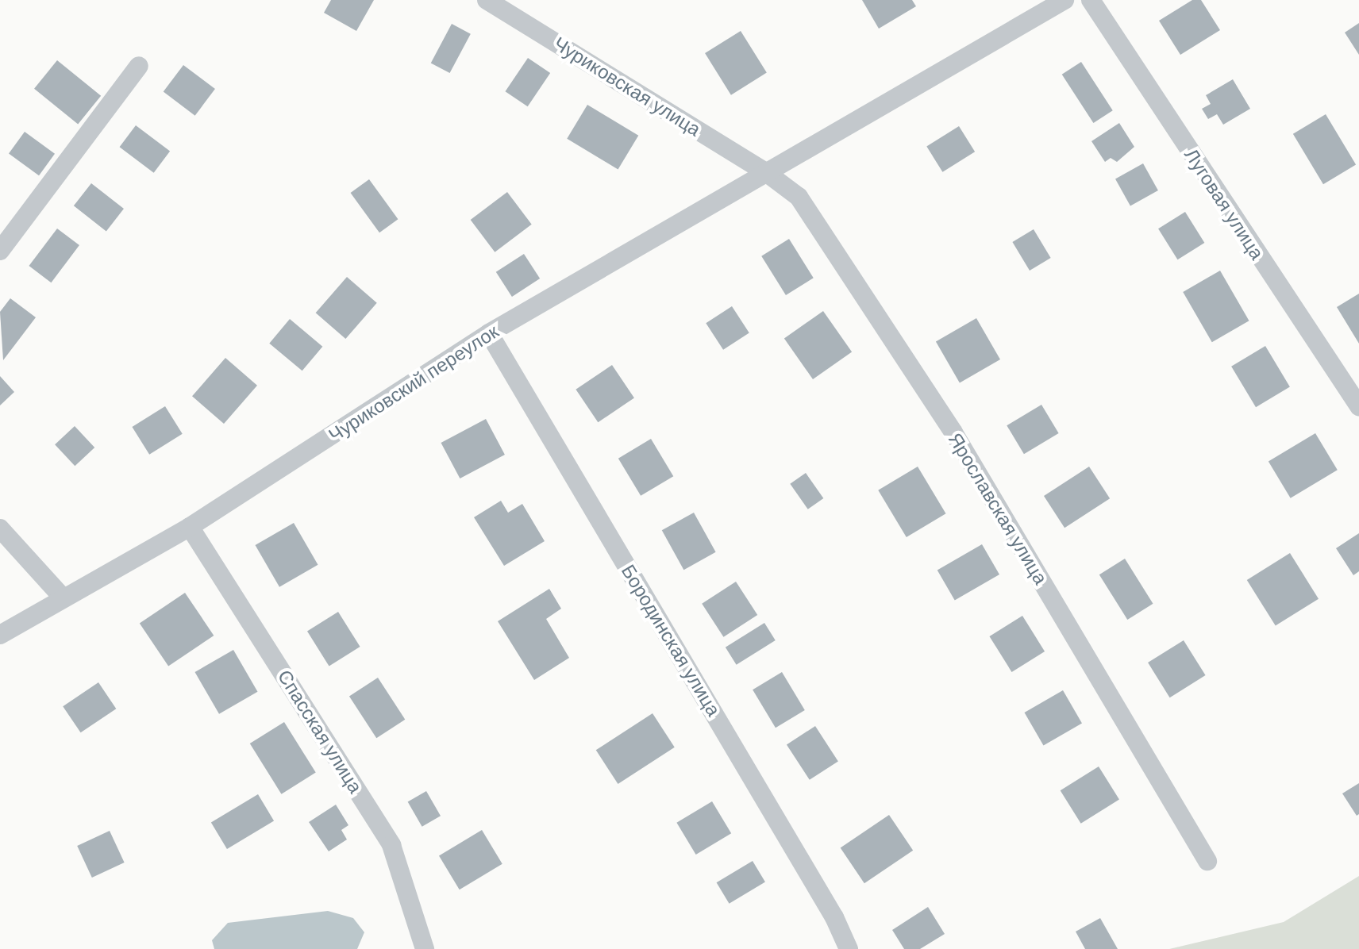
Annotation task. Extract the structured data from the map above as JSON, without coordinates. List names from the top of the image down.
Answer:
{
  "streets": {
    "street": [
      "Чуриковская улица",
      "Луговая улица",
      "Чуриковский переулок",
      "Ярославская улица",
      "Бородинская улица",
      "Спасская улица"
    ]
  },
  "crossings": [
    ["Чуриковская улица", "Чуриковский переулок"],
    ["Чуриковская улица", "Ярославская улица"],
    ["Чуриковский переулок", "Ярославская улица"],
    ["Чуриковский переулок", "Бородинская улица"],
    ["Чуриковский переулок", "Спасская улица"]
  ]
}
